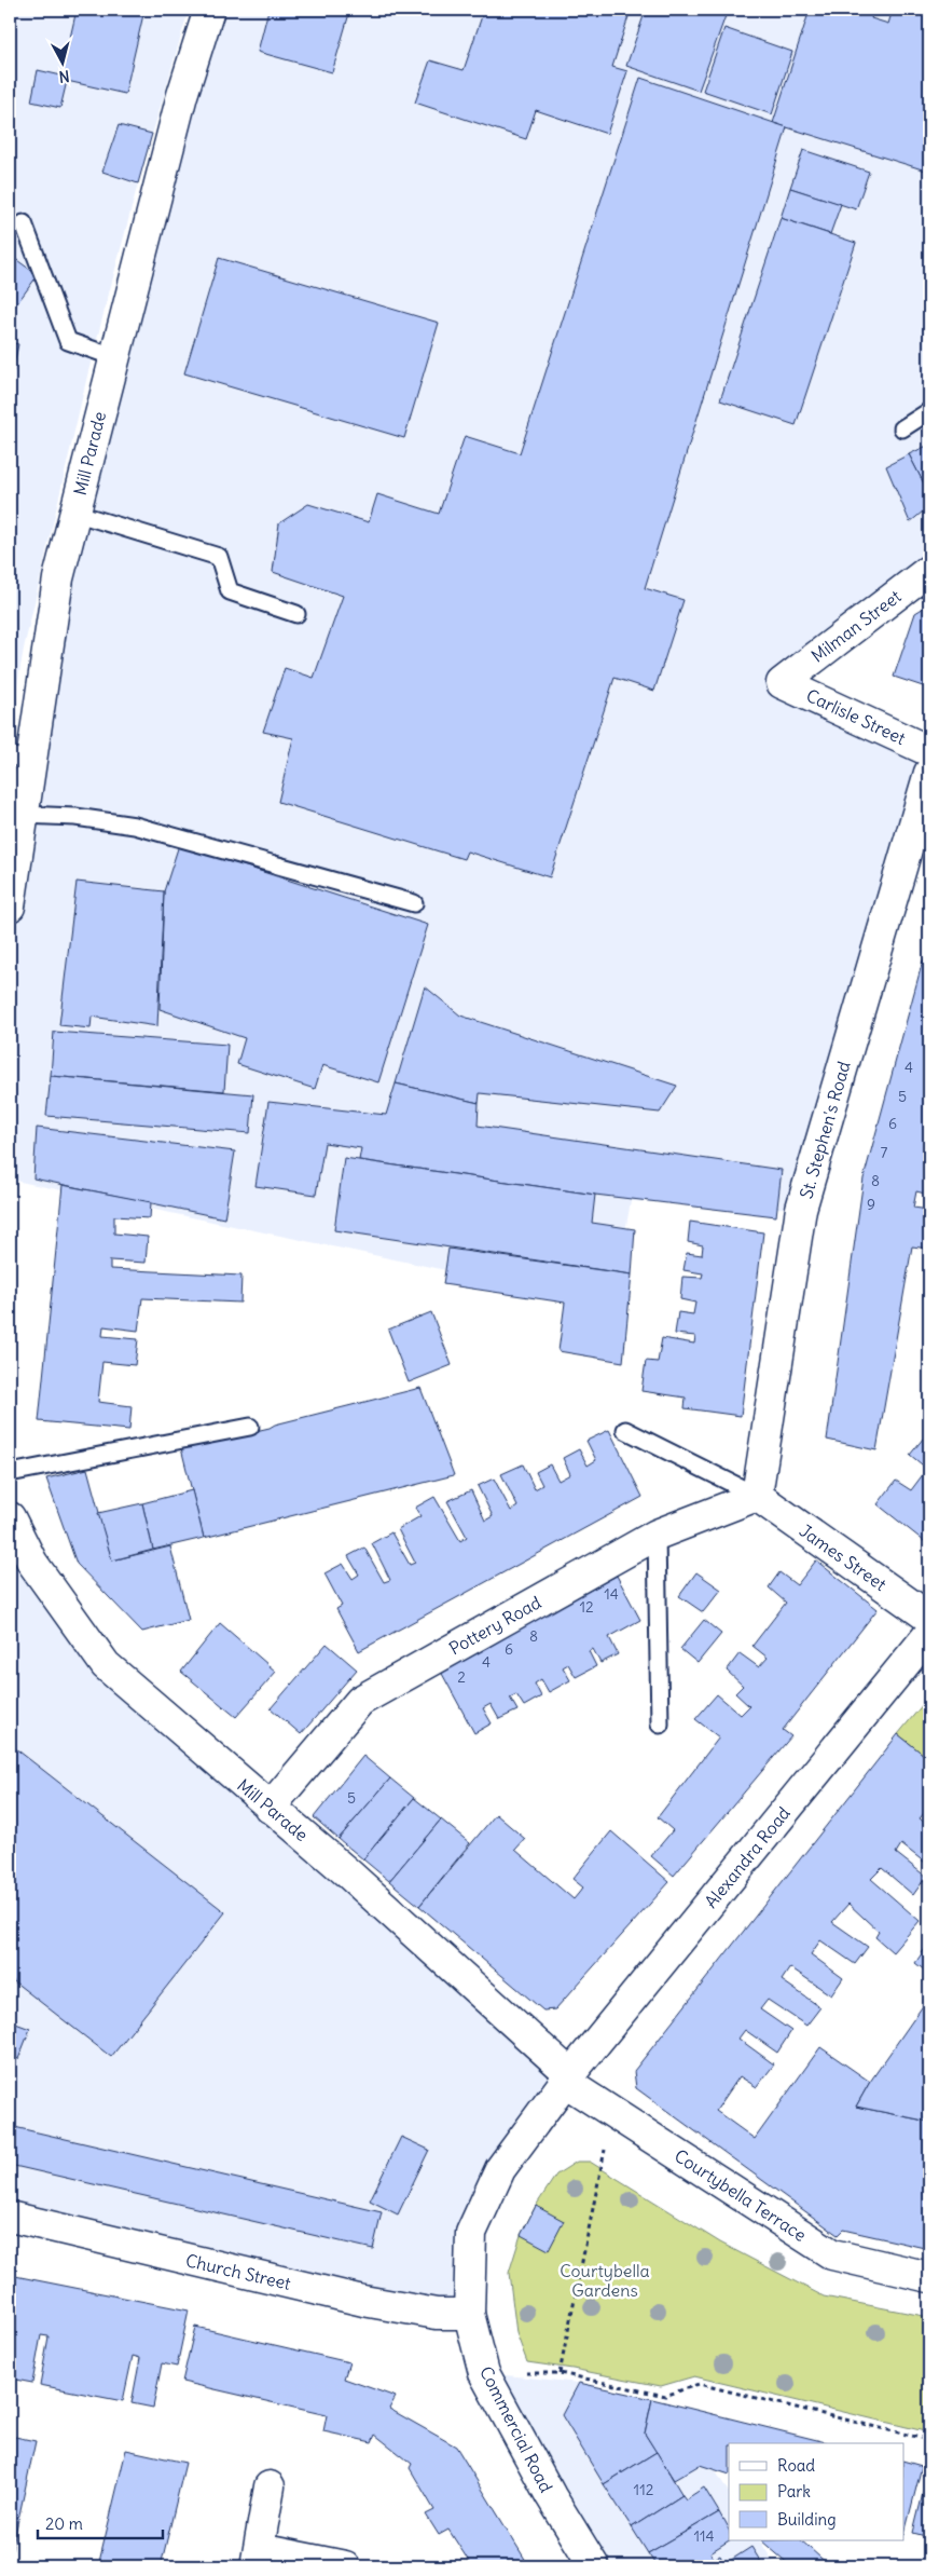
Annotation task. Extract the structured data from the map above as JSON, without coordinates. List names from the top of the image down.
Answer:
{
  "streets": {
    "street": [
      "Mill Parade",
      "Milman Street",
      "Carlisle Street",
      "St. Stephen's Road",
      "James Street",
      "Pottery Road",
      "Alexandra Road",
      "Courtybella Terrace",
      "Church Street",
      "Commercial Road"
    ]
  },
  "crossings": [
    ["Mill Parade", "Pottery Road"],
    ["Mill Parade", "Alexandra Road"],
    ["Mill Parade", "Courtybella Terrace"],
    ["Mill Parade", "Commercial Road"],
    ["Milman Street", "Carlisle Street"],
    ["St. Stephen's Road", "James Street"],
    ["St. Stephen's Road", "Pottery Road"],
    ["James Street", "Pottery Road"],
    ["Alexandra Road", "Courtybella Terrace"],
    ["Alexandra Road", "Commercial Road"],
    ["Courtybella Terrace", "Commercial Road"],
    ["Church Street", "Commercial Road"]
  ],
  "parks": ["Courtybella Gardens"],
  "house_numbers": [
    "4",
    "5",
    "6",
    "7",
    "8",
    "9",
    "14",
    "12",
    "8",
    "6",
    "4",
    "2",
    "5",
    "112",
    "114"
  ],
  "legend": ["Road", "Park", "Building"],
  "scale_bar": "20 m",
  "north": "bottom"
}
